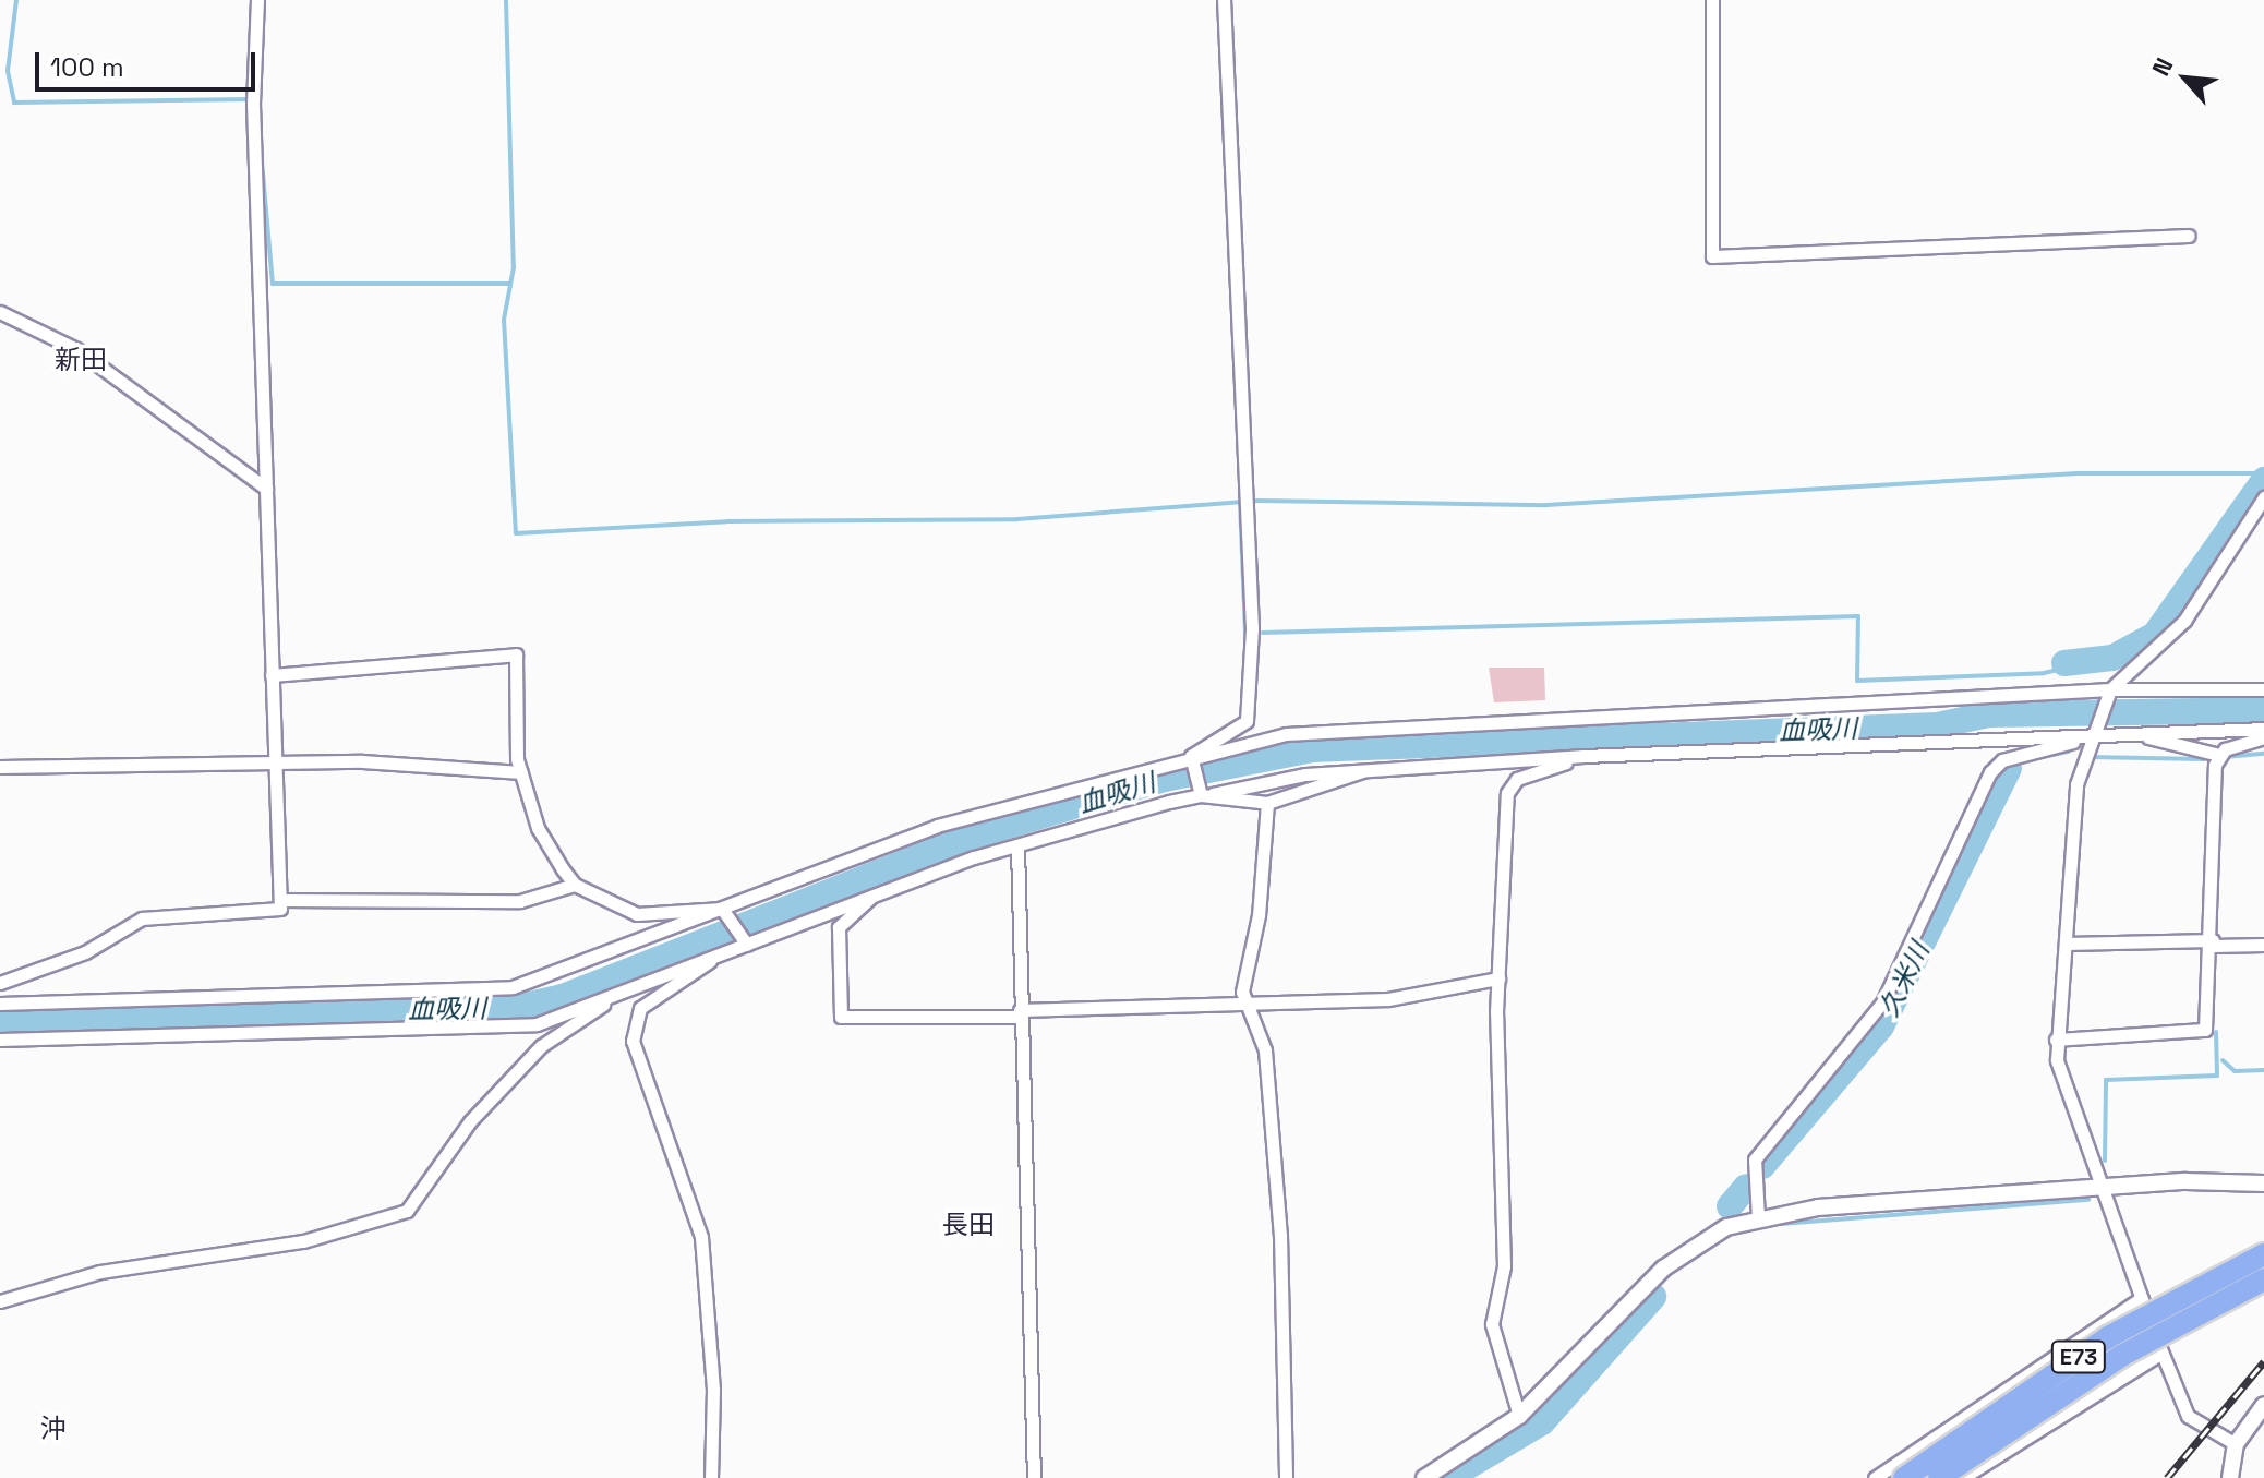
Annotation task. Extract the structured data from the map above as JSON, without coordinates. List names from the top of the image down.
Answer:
{
  "streets": {
    "highway": ["E73"]
  },
  "districts": ["新田", "長田", "沖"],
  "water": ["血吸川", "久米川"],
  "scale_bar": "100 m",
  "north": "top left"
}
